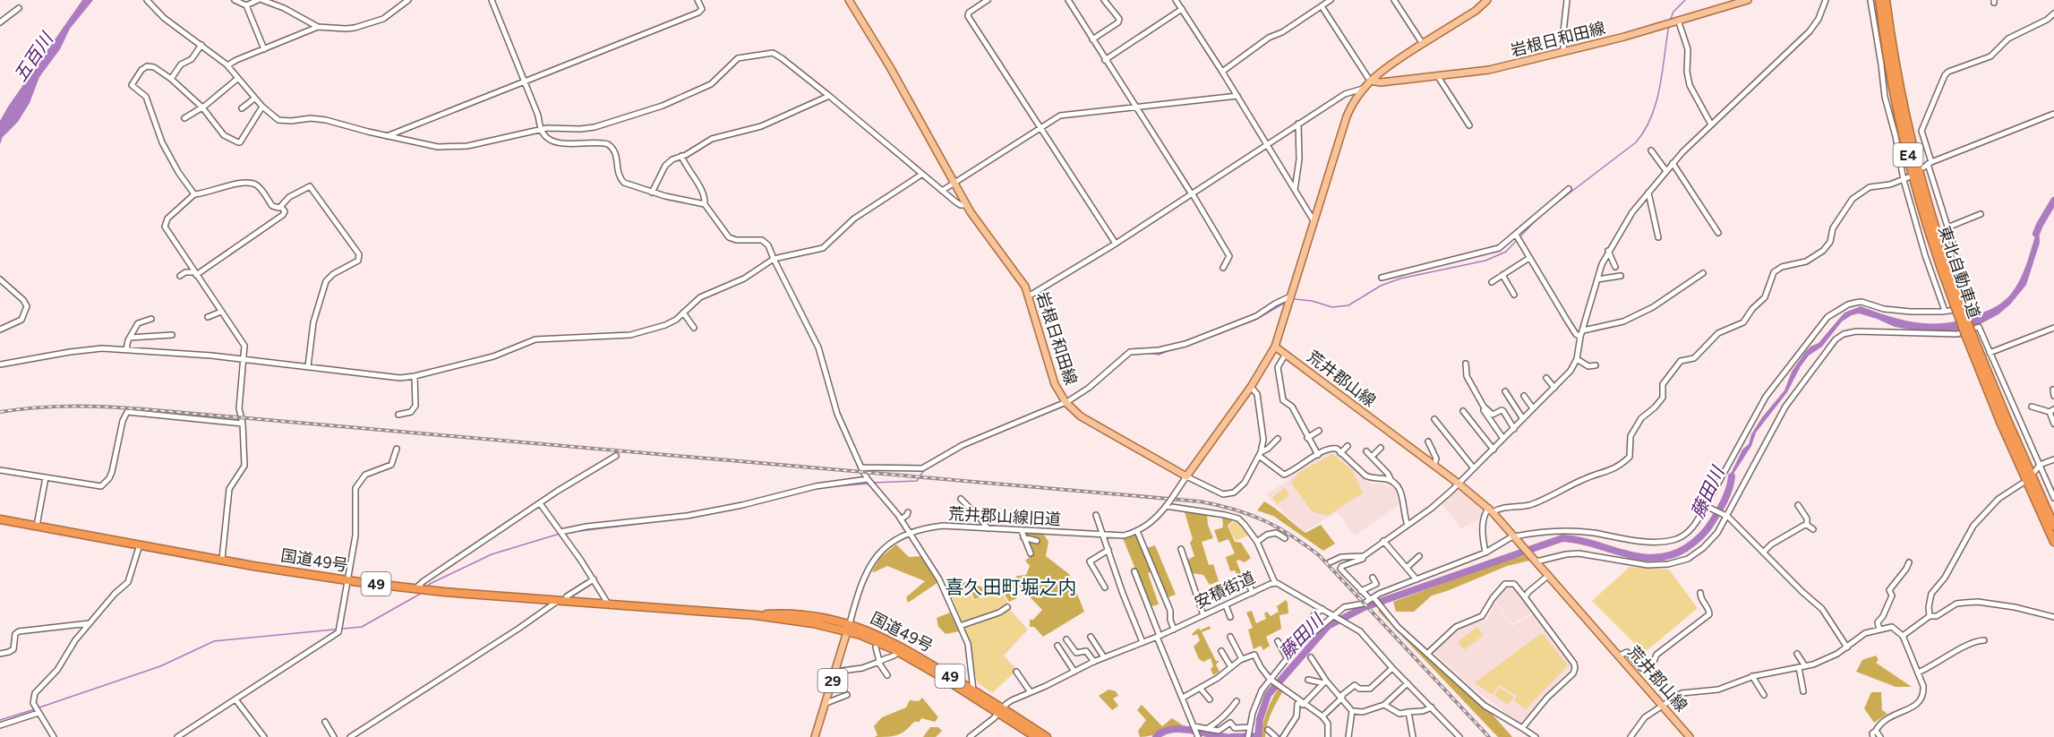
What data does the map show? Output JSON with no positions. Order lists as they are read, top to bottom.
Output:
{
  "streets": {
    "highway": [
      "E4",
      "東北自動車道",
      "国道49号",
      "49"
    ],
    "main road": ["岩根日和田線", "荒井郡山線", "29"],
    "street": ["荒井郡山線旧道", "安積街道"]
  },
  "crossings": [
    ["岩根日和田線", "荒井郡山線旧道"],
    ["荒井郡山線旧道", "国道49号"],
    ["荒井郡山線旧道", "29"],
    ["国道49号", "安積街道"],
    ["国道49号", "29"]
  ],
  "districts": ["喜久田町堀之内"],
  "water": ["五百川", "藤田川"]
}
